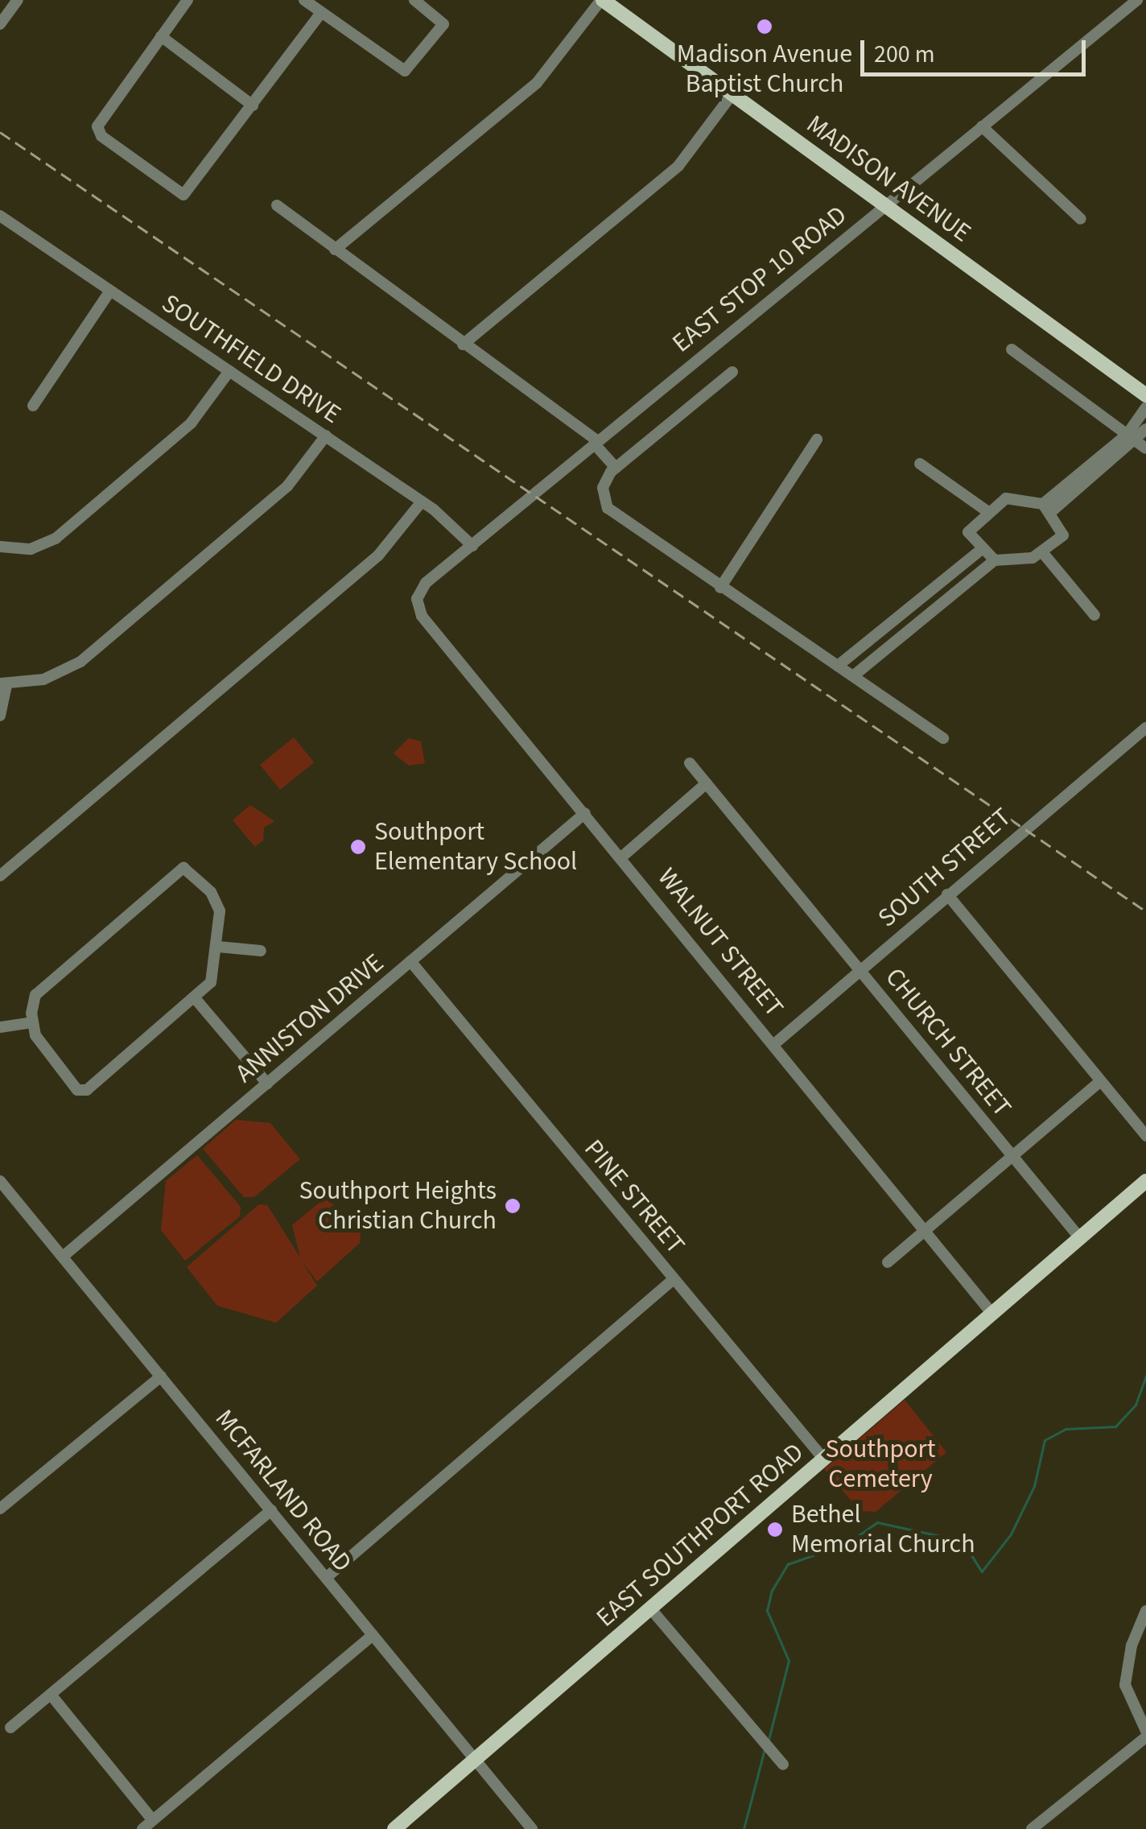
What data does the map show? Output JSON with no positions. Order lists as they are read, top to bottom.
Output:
{
  "streets": {
    "main road": ["MADISON AVENUE", "EAST SOUTHPORT ROAD"],
    "street": [
      "EAST STOP 10 ROAD",
      "SOUTHFIELD DRIVE",
      "SOUTH STREET",
      "WALNUT STREET",
      "ANNISTON DRIVE",
      "CHURCH STREET",
      "PINE STREET",
      "MCFARLAND ROAD"
    ]
  },
  "crossings": [
    ["MADISON AVENUE", "EAST STOP 10 ROAD"],
    ["EAST STOP 10 ROAD", "SOUTHFIELD DRIVE"],
    ["EAST STOP 10 ROAD", "WALNUT STREET"],
    ["SOUTH STREET", "WALNUT STREET"],
    ["SOUTH STREET", "CHURCH STREET"],
    ["WALNUT STREET", "ANNISTON DRIVE"],
    ["WALNUT STREET", "EAST SOUTHPORT ROAD"],
    ["ANNISTON DRIVE", "PINE STREET"],
    ["ANNISTON DRIVE", "MCFARLAND ROAD"],
    ["CHURCH STREET", "EAST SOUTHPORT ROAD"],
    ["PINE STREET", "EAST SOUTHPORT ROAD"],
    ["MCFARLAND ROAD", "EAST SOUTHPORT ROAD"]
  ],
  "parks": ["Southport Cemetery"],
  "places": [
    "Madison Avenue Baptist Church",
    "Southport Elementary School",
    "Southport Heights Christian Church",
    "Bethel Memorial Church"
  ],
  "scale_bar": "200 m"
}
